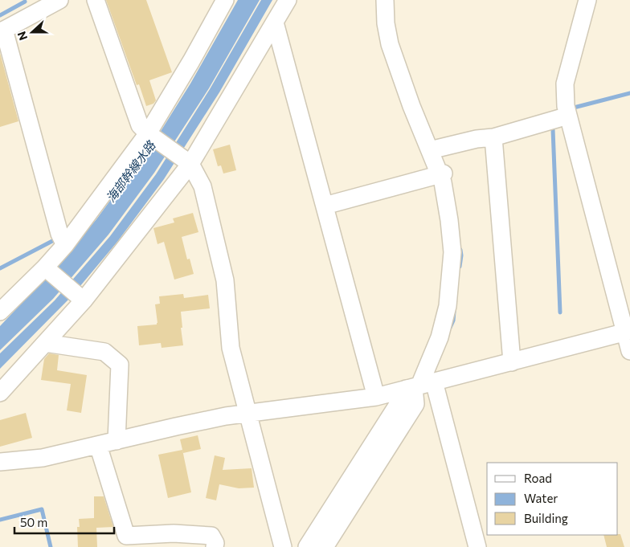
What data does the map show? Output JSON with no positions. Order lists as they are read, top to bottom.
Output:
{
  "water": ["海部幹線水路"],
  "legend": ["Road", "Water", "Building"],
  "scale_bar": "50 m",
  "north": "left"
}
